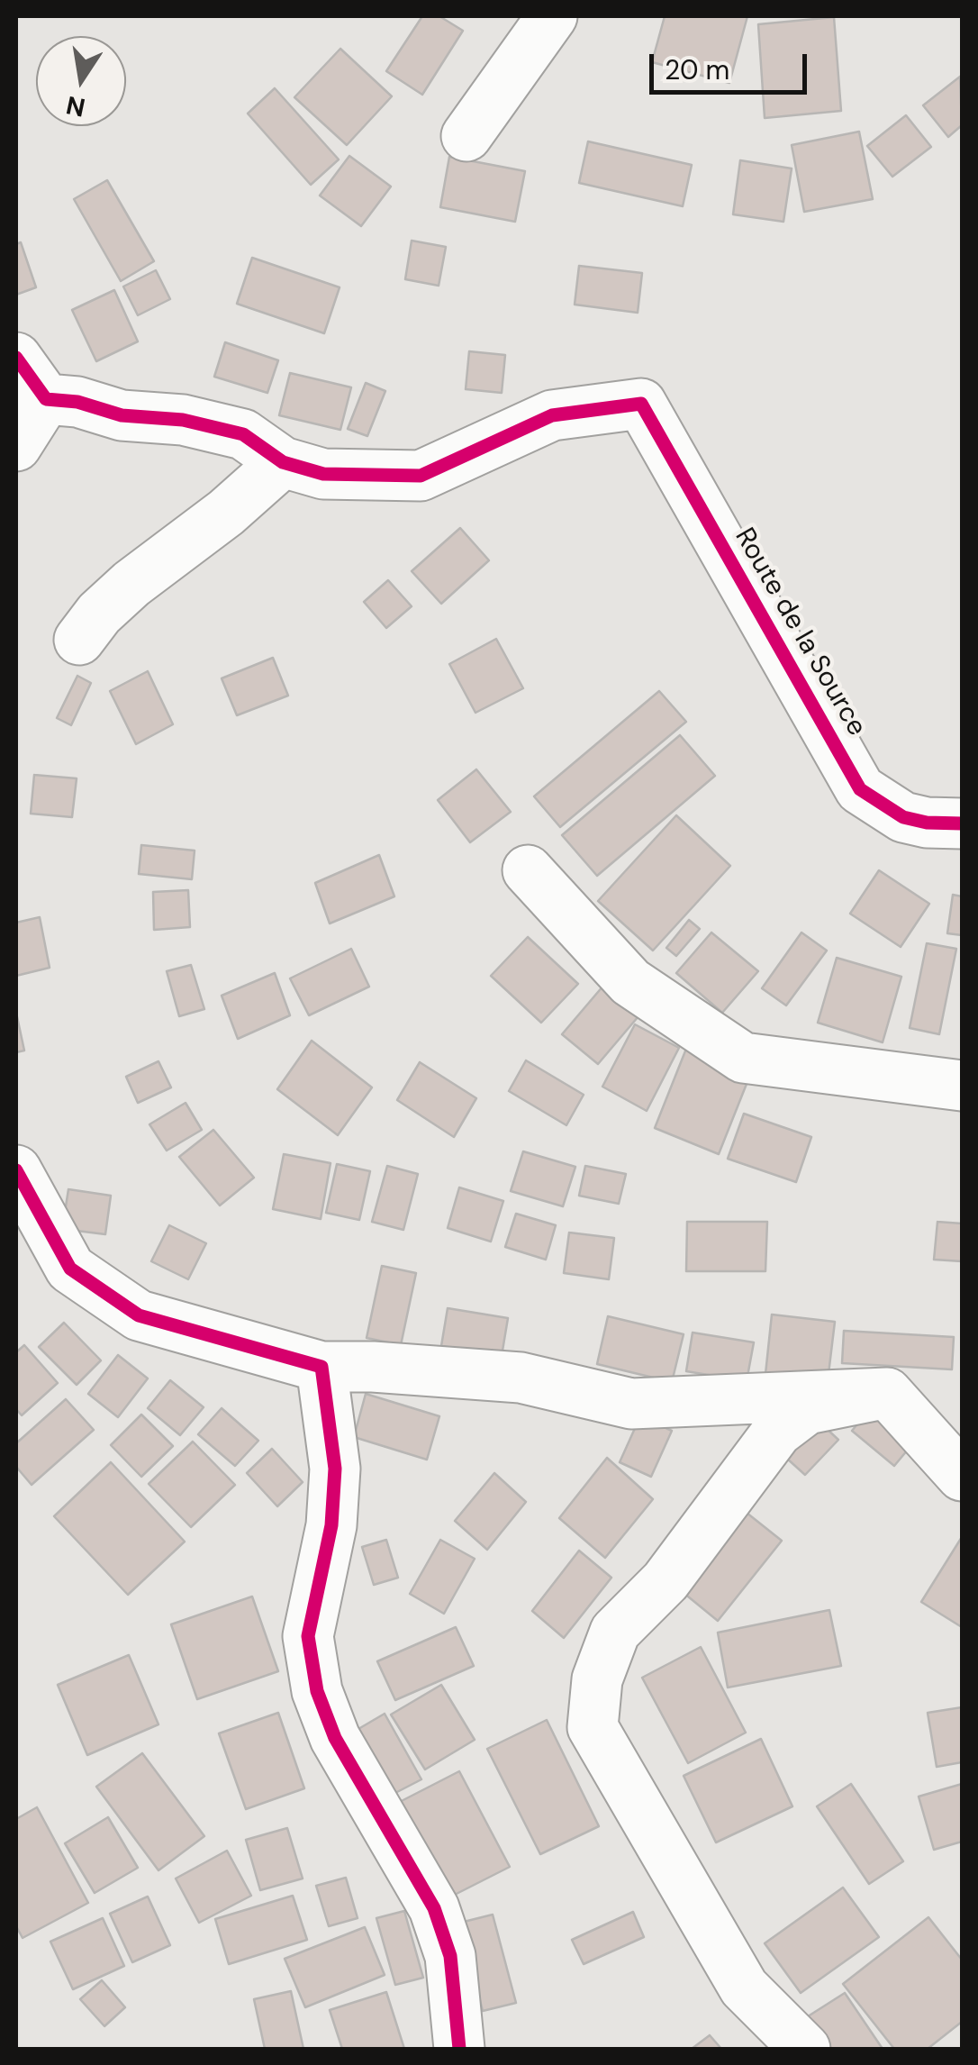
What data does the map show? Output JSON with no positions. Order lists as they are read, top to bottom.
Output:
{
  "streets": {
    "street": ["Route de la Source"]
  },
  "scale_bar": "20 m",
  "north": "bottom"
}
